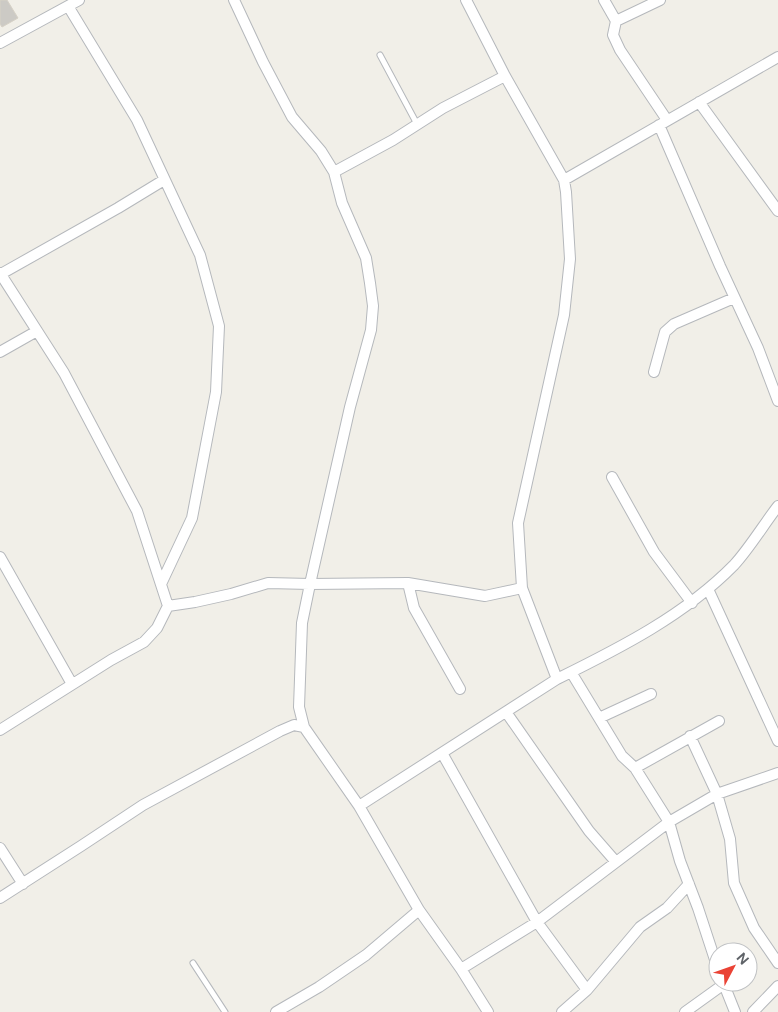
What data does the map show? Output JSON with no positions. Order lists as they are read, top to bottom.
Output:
{
  "north": "top right"
}
